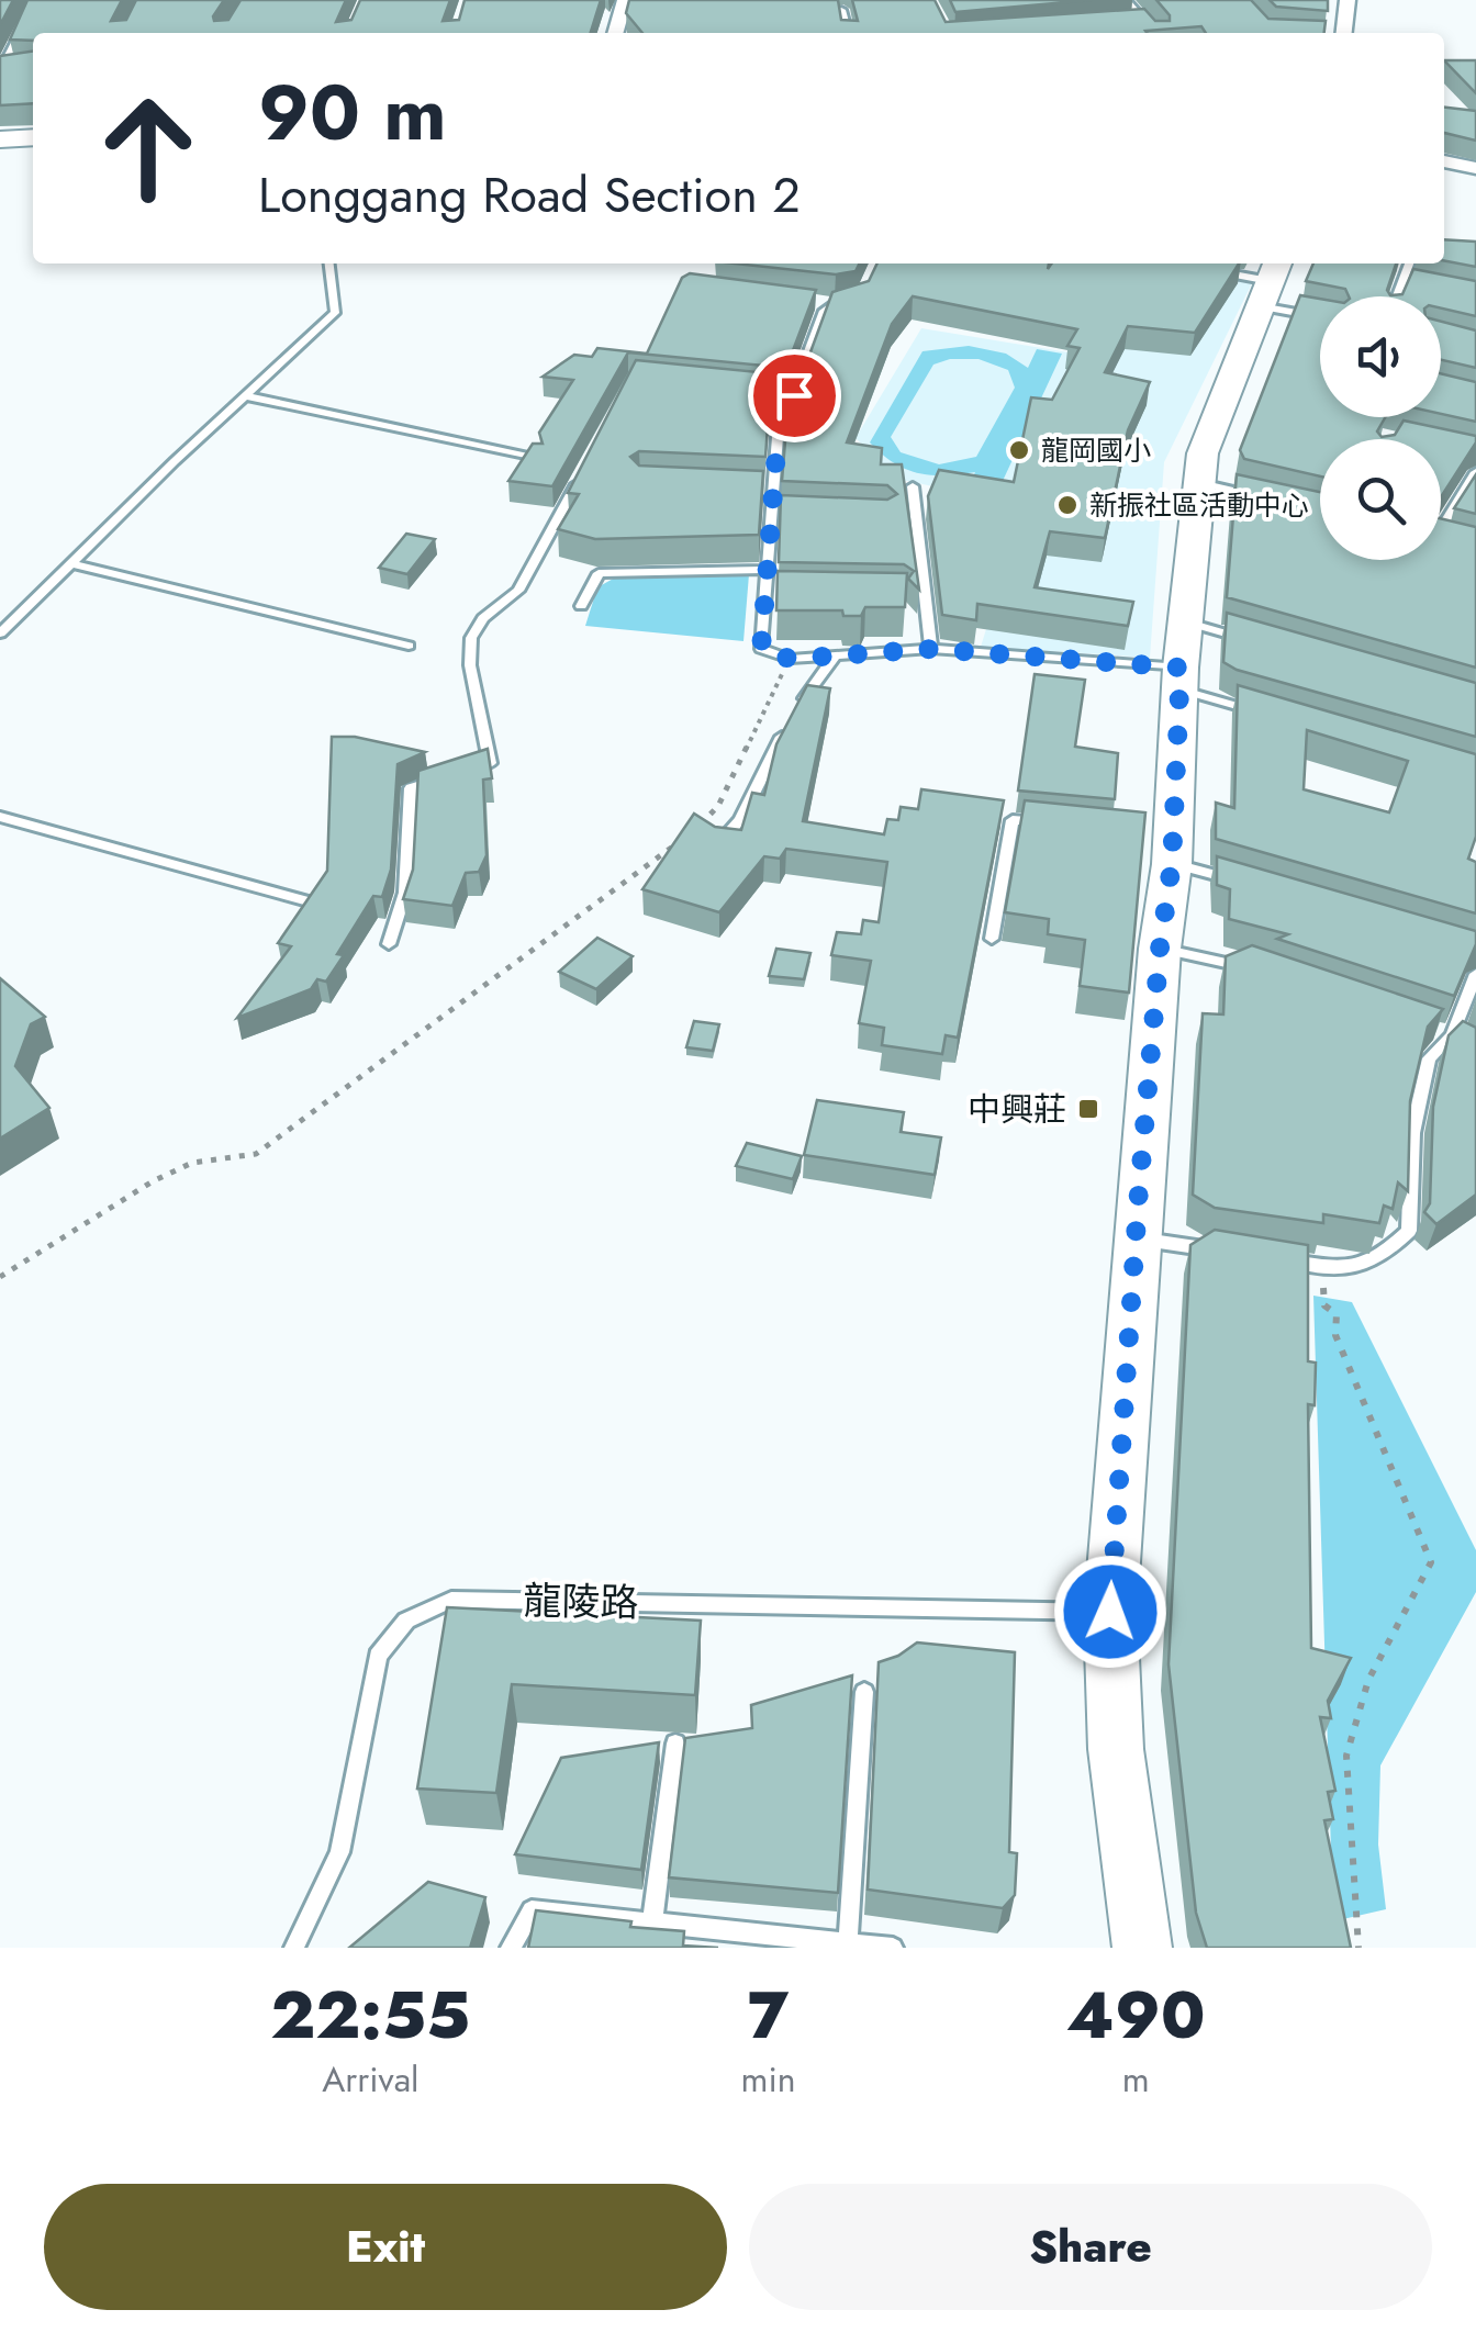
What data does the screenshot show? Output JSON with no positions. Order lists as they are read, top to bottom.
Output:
{
  "streets": {
    "lane": ["龍陵路"]
  },
  "places": {
    "other": ["龍岡國小", "新振社區活動中心"],
    "transit": ["中興莊"]
  },
  "page": {
    "turn": ["90 m", "Longgang Road Section 2"],
    "eta": [
      "22:55",
      "Arrival",
      "7",
      "min",
      "490",
      "m"
    ],
    "buttons": ["Exit", "Share"]
  }
}
